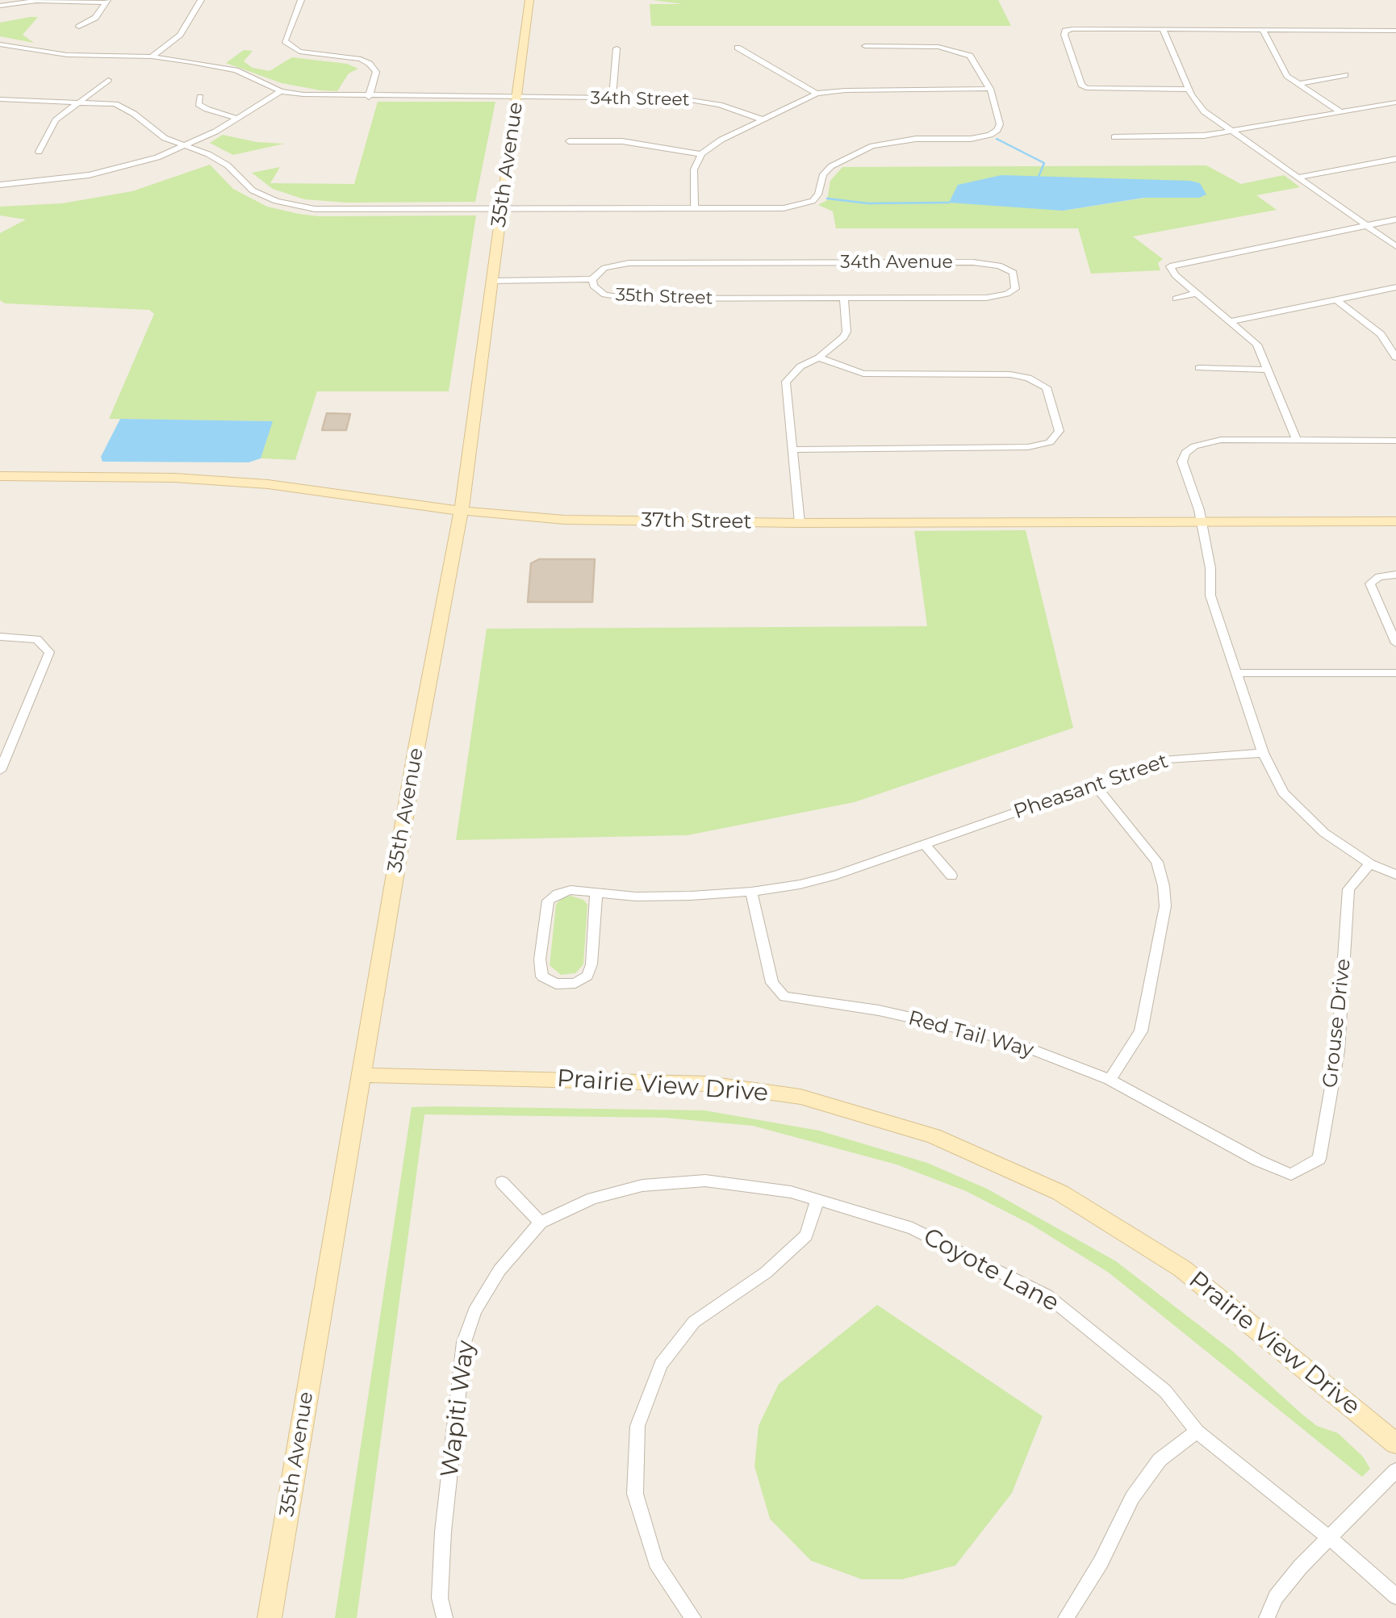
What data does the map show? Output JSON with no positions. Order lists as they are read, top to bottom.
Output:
{
  "streets": {
    "main road": ["35th Avenue", "37th Street", "Prairie View Drive"],
    "street": [
      "34th Street",
      "34th Avenue",
      "35th Street",
      "Pheasant Street",
      "Grouse Drive",
      "Red Tail Way",
      "Coyote Lane",
      "Wapiti Way"
    ]
  },
  "crossings": [
    ["34th Street", "35th Avenue"],
    ["35th Avenue", "35th Street"],
    ["35th Avenue", "37th Street"],
    ["35th Avenue", "Prairie View Drive"],
    ["34th Avenue", "35th Street"],
    ["Pheasant Street", "Red Tail Way"],
    ["Grouse Drive", "Red Tail Way"],
    ["Coyote Lane", "Wapiti Way"]
  ]
}
